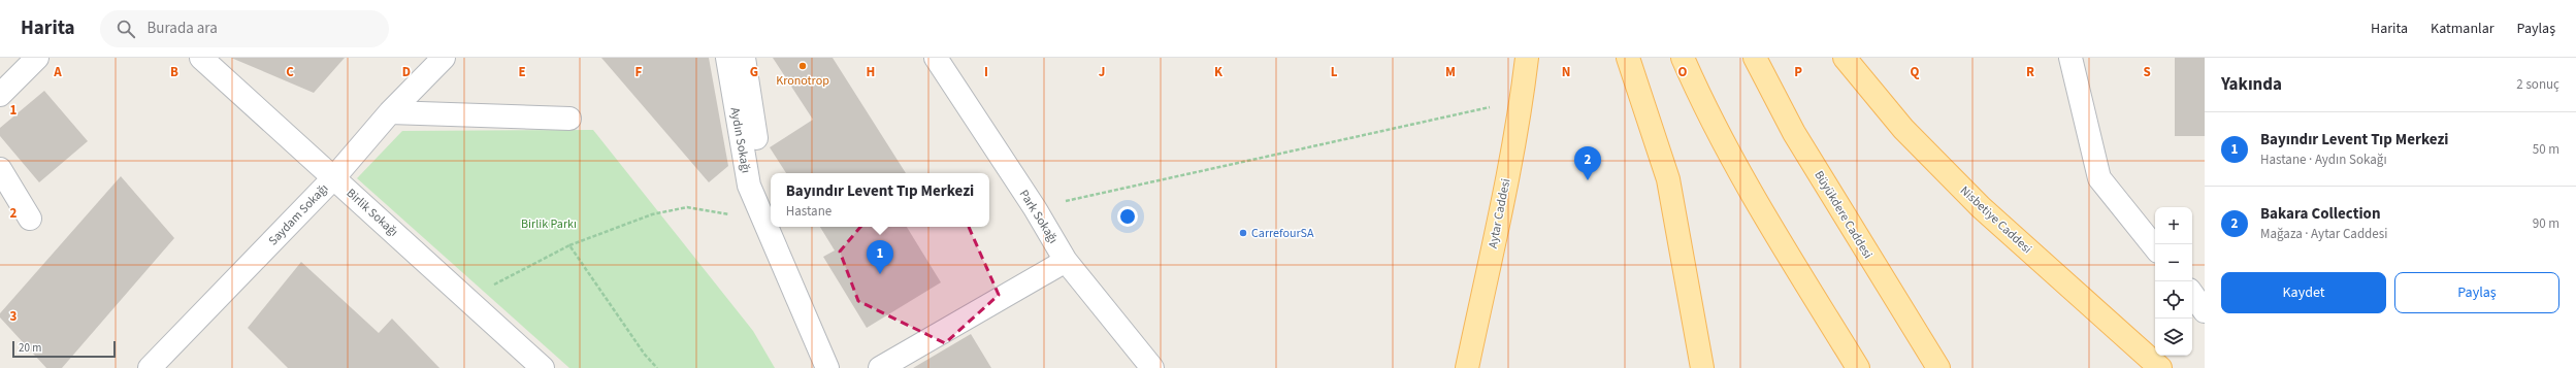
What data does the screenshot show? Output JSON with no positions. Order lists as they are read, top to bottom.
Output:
{
  "streets": {
    "main road": ["Aytar Caddesi", "Büyükdere Caddesi", "Nisbetiye Caddesi"],
    "street": [
      "Aydın Sokağı",
      "Birlik Sokağı",
      "Saydam Sokağı",
      "Park Sokağı"
    ]
  },
  "crossings": [
    ["Birlik Sokağı", "Saydam Sokağı"]
  ],
  "parks": ["Birlik Parkı"],
  "places": ["Kronotrop", "CarrefourSA"],
  "scale_bar": "20 m",
  "page": {
    "header": "Harita",
    "search": "Burada ara",
    "nav": ["Harita", "Katmanlar", "Paylaş"],
    "heading": ["Yakında", "2 sonuç"],
    "list": [
      {
        "mark": "1",
        "name": "Bayındır Levent Tıp Merkezi",
        "note": "Hastane · Aydın Sokağı",
        "value": "50 m"
      },
      {
        "mark": "2",
        "name": "Bakara Collection",
        "note": "Mağaza · Aytar Caddesi",
        "value": "90 m"
      }
    ],
    "pins": ["2", "1"],
    "popup": ["Bayındır Levent Tıp Merkezi", "Hastane"],
    "map_buttons": ["+", "−"],
    "buttons": ["Kaydet", "Paylaş"],
    "scale": "20 m"
  },
  "grid": {
    "columns": [
      "A",
      "B",
      "C",
      "D",
      "E",
      "F",
      "G",
      "H",
      "I",
      "J",
      "K",
      "L",
      "M",
      "N",
      "O",
      "P",
      "Q",
      "R",
      "S"
    ],
    "rows": ["1", "2", "3"]
  }
}
